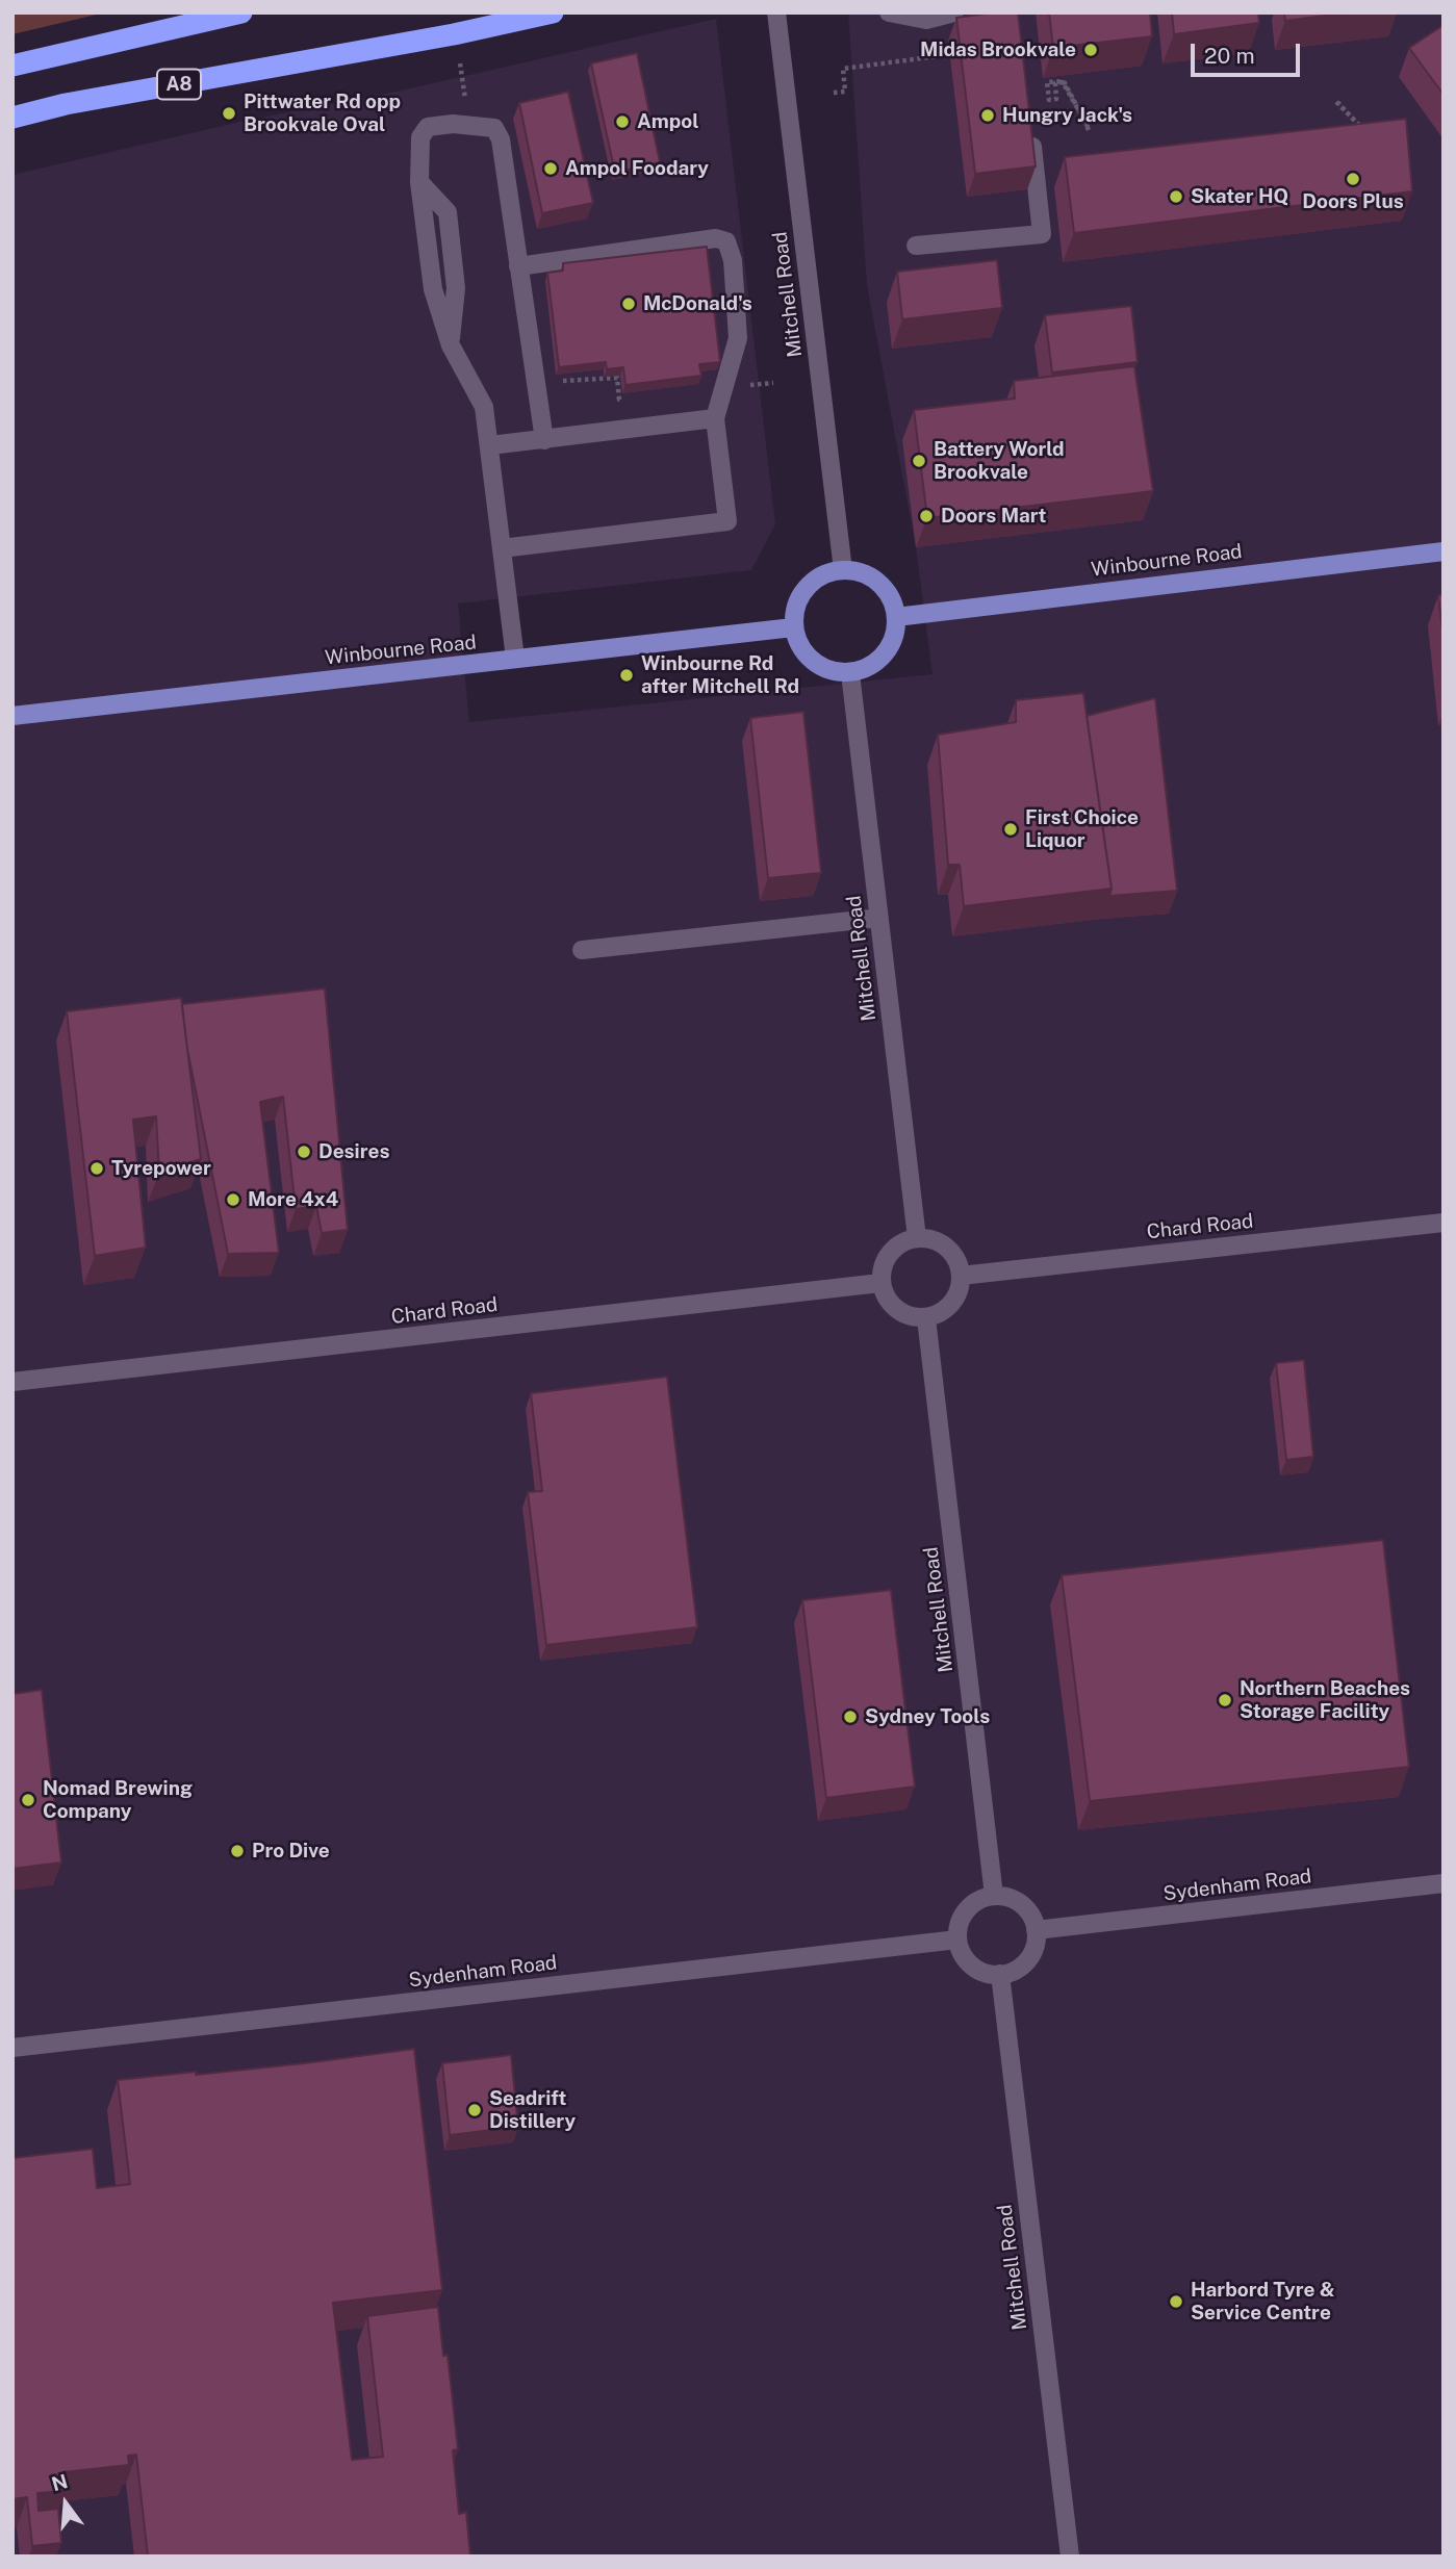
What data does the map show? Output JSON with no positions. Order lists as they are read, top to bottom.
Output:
{
  "streets": {
    "highway": ["A8"],
    "main road": ["Winbourne Road"],
    "street": ["Mitchell Road", "Chard Road", "Sydenham Road"]
  },
  "crossings": [
    ["Mitchell Road", "Winbourne Road"],
    ["Mitchell Road", "Chard Road"],
    ["Mitchell Road", "Sydenham Road"]
  ],
  "places": [
    "Midas Brookvale",
    "Pittwater Rd opp Brookvale Oval",
    "Hungry Jack's",
    "Ampol",
    "Ampol Foodary",
    "Doors Plus",
    "Skater HQ",
    "McDonald's",
    "Battery World Brookvale",
    "Doors Mart",
    "Winbourne Rd after Mitchell Rd",
    "First Choice Liquor",
    "Desires",
    "Tyrepower",
    "More 4x4",
    "Northern Beaches Storage Facility",
    "Sydney Tools",
    "Nomad Brewing Company",
    "Pro Dive",
    "Seadrift Distillery",
    "Harbord Tyre & Service Centre"
  ],
  "scale_bar": "20 m",
  "north": "top"
}
